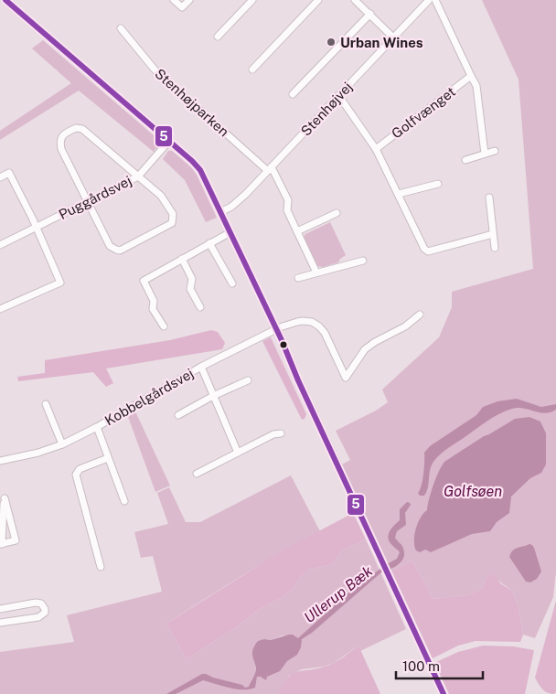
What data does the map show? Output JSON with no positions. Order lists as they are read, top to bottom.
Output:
{
  "streets": {
    "street": [
      "Stenhøjparken",
      "Stenhøjvej",
      "Golfvænget",
      "Puggårdsvej",
      "Kobbelgårdsvej"
    ]
  },
  "crossings": [
    ["Stenhøjparken", "Stenhøjvej"]
  ],
  "water": ["Golfsøen", "Ullerup Bæk"],
  "places": ["Urban Wines"],
  "lines": ["transit line 5"],
  "scale_bar": "100 m"
}
